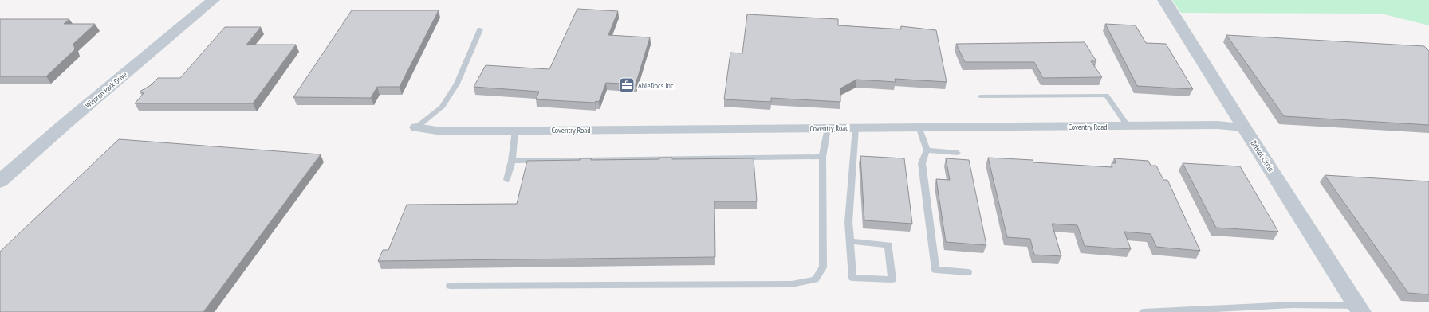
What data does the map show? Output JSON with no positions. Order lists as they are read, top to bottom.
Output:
{
  "streets": {
    "street": ["Winston Park Drive", "Coventry Road", "Bristol Circle"]
  },
  "crossings": [
    ["Coventry Road", "Bristol Circle"]
  ],
  "places": {
    "office": ["AbleDocs Inc."]
  }
}
